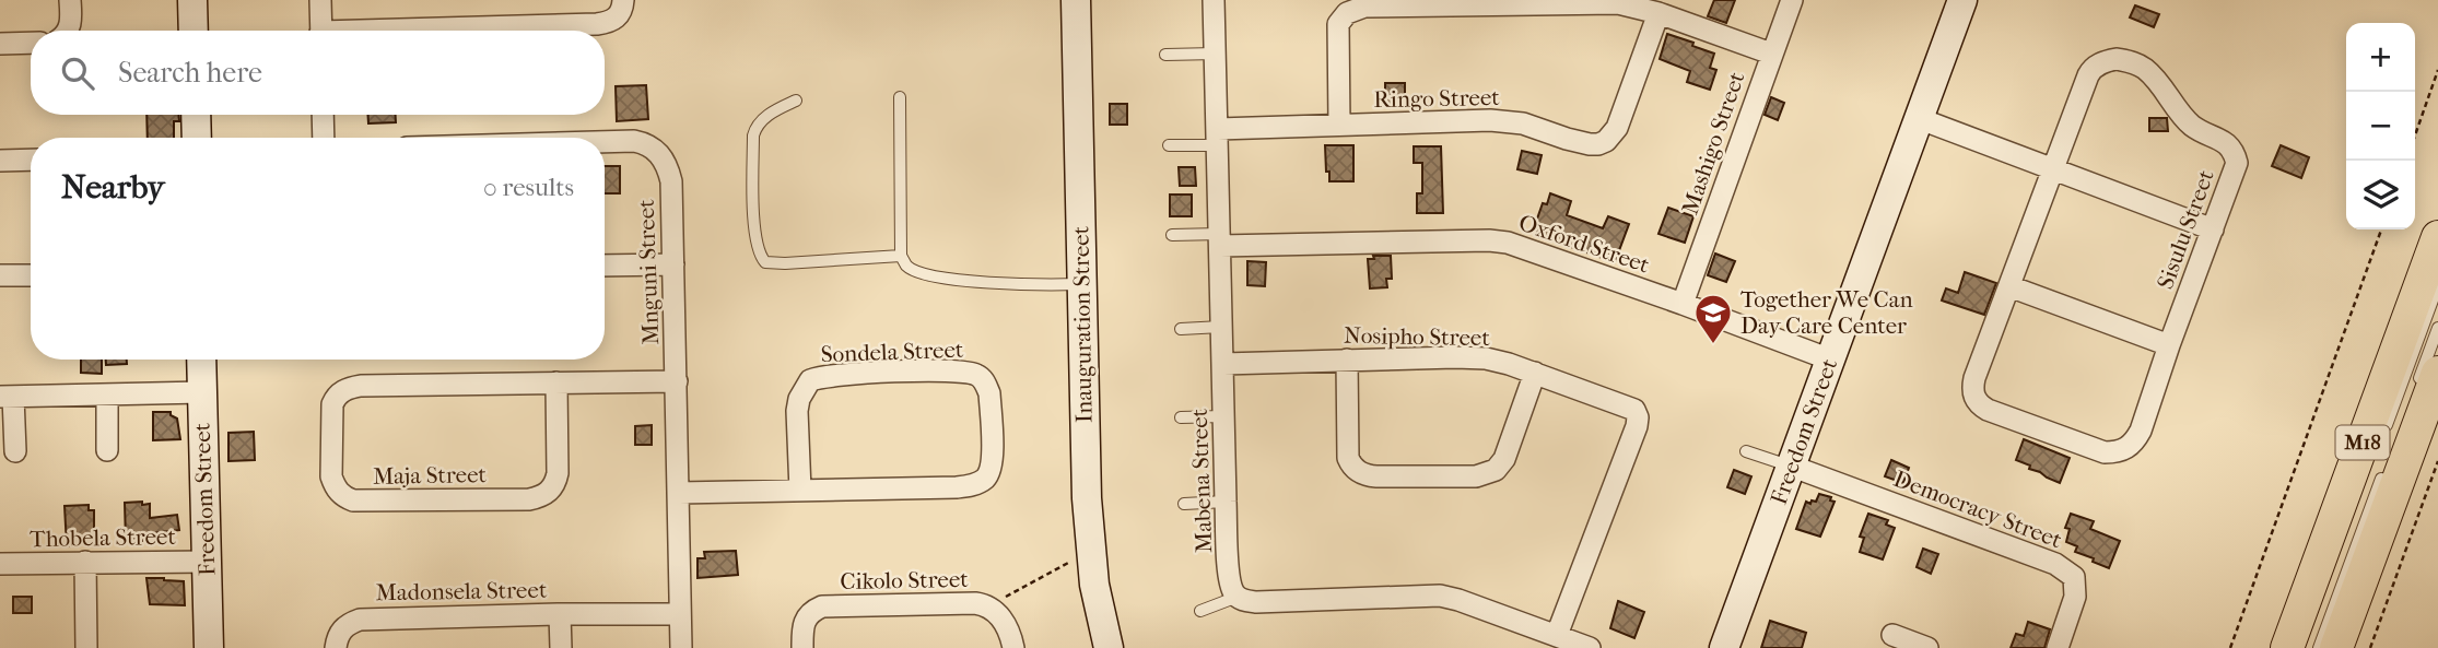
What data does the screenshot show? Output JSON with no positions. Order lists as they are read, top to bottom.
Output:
{
  "streets": {
    "main road": ["M18"],
    "street": [
      "Ringo Street",
      "Mashigo Street",
      "Sisulu Street",
      "Oxford Street",
      "Mnguni Street",
      "Inauguration Street",
      "Nosipho Street",
      "Sondela Street",
      "Freedom Street",
      "Maja Street",
      "Mabena Street",
      "Democracy Street",
      "Thobela Street",
      "Cikolo Street",
      "Madonsela Street"
    ]
  },
  "crossings": [
    ["Ringo Street", "Mabena Street"],
    ["Mashigo Street", "Oxford Street"],
    ["Oxford Street", "Freedom Street"],
    ["Oxford Street", "Mabena Street"],
    ["Mnguni Street", "Sondela Street"],
    ["Mnguni Street", "Maja Street"],
    ["Mnguni Street", "Madonsela Street"],
    ["Nosipho Street", "Mabena Street"],
    ["Freedom Street", "Democracy Street"],
    ["Freedom Street", "Thobela Street"]
  ],
  "places": {
    "school or university": ["Together We Can Day Care Center"]
  },
  "page": {
    "map_buttons": ["+", "−"],
    "search": "Search here",
    "heading": ["Nearby", "0 results"]
  }
}
